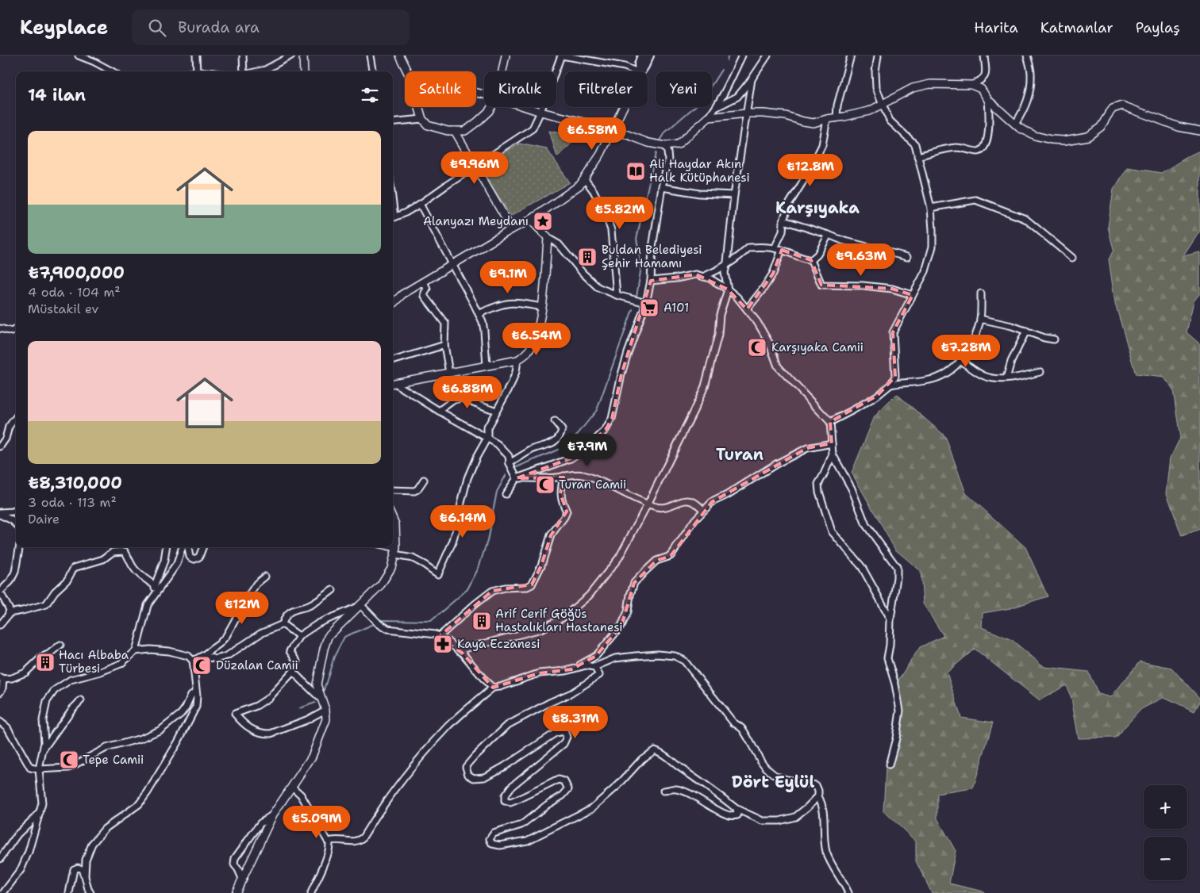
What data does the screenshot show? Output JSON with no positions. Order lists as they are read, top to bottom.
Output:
{
  "districts": ["Karşıyaka", "Turan", "Dört Eylül"],
  "places": {
    "library": ["Ali Haydar Akın Halk Kütüphanesi"],
    "place": ["Alanyazı Meydanı"],
    "building": ["Buldan Belediyesi Şehir Hamamı", "Arif Cerif Göğüs Hastalıkları Hastanesi", "Hacı Albaba Türbesi"],
    "supermarket": ["A101"],
    "mosque": [
      "Karşıyaka Camii",
      "Turan Camii",
      "Düzalan Camii",
      "Tepe Camii"
    ],
    "pharmacy": ["Kaya Eczanesi"]
  },
  "page": {
    "header": "Keyplace",
    "search": "Burada ara",
    "nav": ["Harita", "Katmanlar", "Paylaş"],
    "chip": [
      "Satılık",
      "Kiralık",
      "Filtreler",
      "Yeni"
    ],
    "heading": "14 ilan",
    "price": [
      "₺6.58M",
      "₺9.96M",
      "₺12.8M",
      "₺5.82M",
      "₺9.63M",
      "₺9.1M",
      "₺6.54M",
      "₺7.28M",
      "₺6.88M",
      "₺7.9M",
      "₺6.14M",
      "₺12M",
      "₺8.31M",
      "₺5.09M"
    ],
    "list": [
      {
        "name": "₺7,900,000",
        "note": "4 oda · 104 m² · Müstakil ev"
      },
      {
        "name": "₺8,310,000",
        "note": "3 oda · 113 m² · Daire"
      }
    ],
    "map_buttons": ["+", "−"]
  }
}
